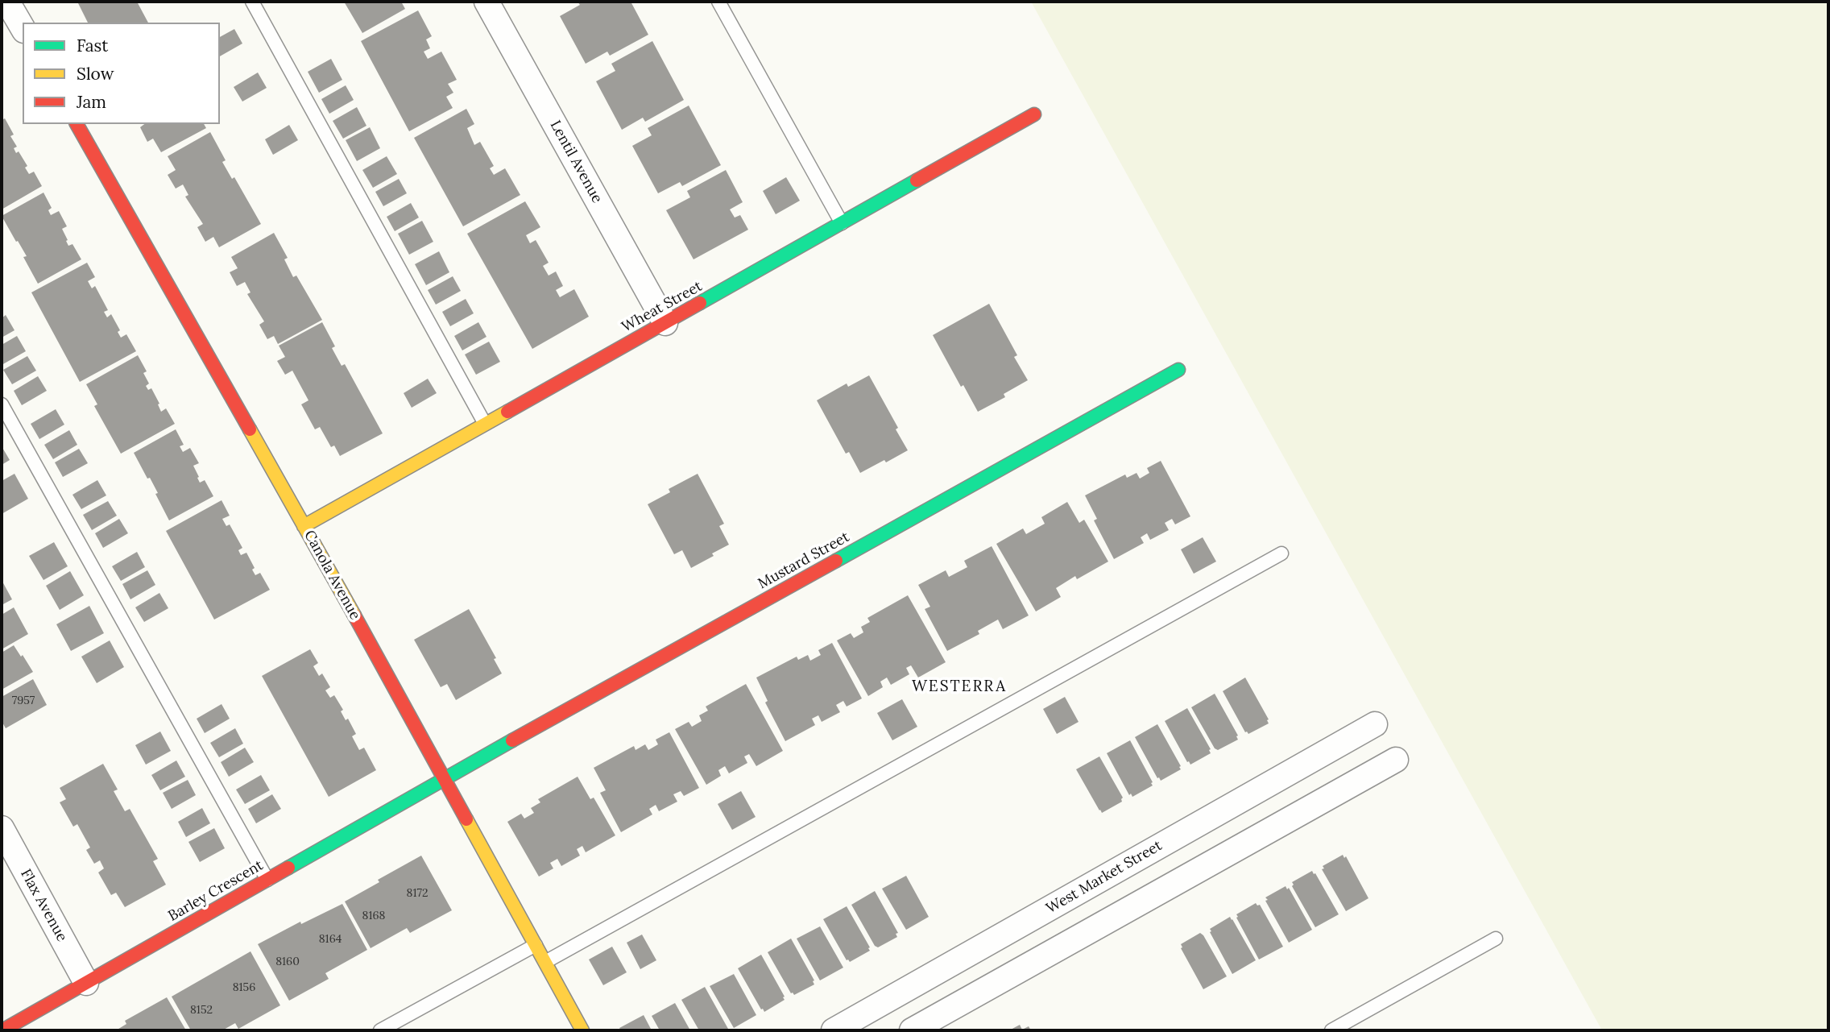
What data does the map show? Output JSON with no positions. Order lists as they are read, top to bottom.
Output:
{
  "streets": {
    "street": [
      "Lentil Avenue",
      "Wheat Street",
      "Mustard Street",
      "Canola Avenue",
      "West Market Street",
      "Barley Crescent",
      "Flax Avenue"
    ]
  },
  "crossings": [
    ["Lentil Avenue", "Wheat Street"],
    ["Wheat Street", "Canola Avenue"],
    ["Mustard Street", "Canola Avenue"],
    ["Mustard Street", "Barley Crescent"],
    ["Canola Avenue", "Barley Crescent"],
    ["Barley Crescent", "Flax Avenue"]
  ],
  "districts": ["WESTERRA"],
  "house_numbers": [
    "7957",
    "8172",
    "8168",
    "8164",
    "8160",
    "8156",
    "8152"
  ],
  "legend": ["Fast", "Slow", "Jam"]
}
